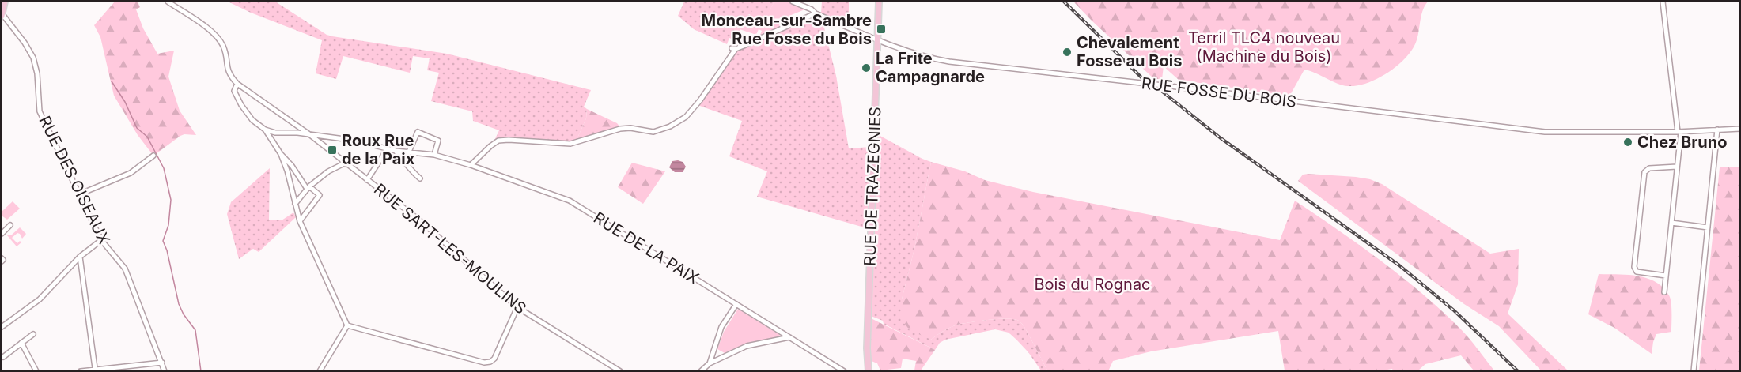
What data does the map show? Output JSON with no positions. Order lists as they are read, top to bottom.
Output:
{
  "streets": {
    "main road": ["RUE DE TRAZEGNIES"],
    "street": [
      "RUE FOSSE DU BOIS",
      "RUE DES OISEAUX",
      "RUE DE LA PAIX",
      "RUE SART-LES-MOULINS"
    ]
  },
  "crossings": [
    ["RUE FOSSE DU BOIS", "RUE DE TRAZEGNIES"],
    ["RUE DE LA PAIX", "RUE SART-LES-MOULINS"]
  ],
  "parks": ["Terril TLC4 nouveau (Machine du Bois)", "Bois du Rognac"],
  "places": {
    "transit": ["Monceau-sur-Sambre Rue Fosse du Bois", "Roux Rue de la Paix"],
    "other": ["Chevalement Fosse au Bois", "La Frite Campagnarde", "Chez Bruno"]
  }
}
